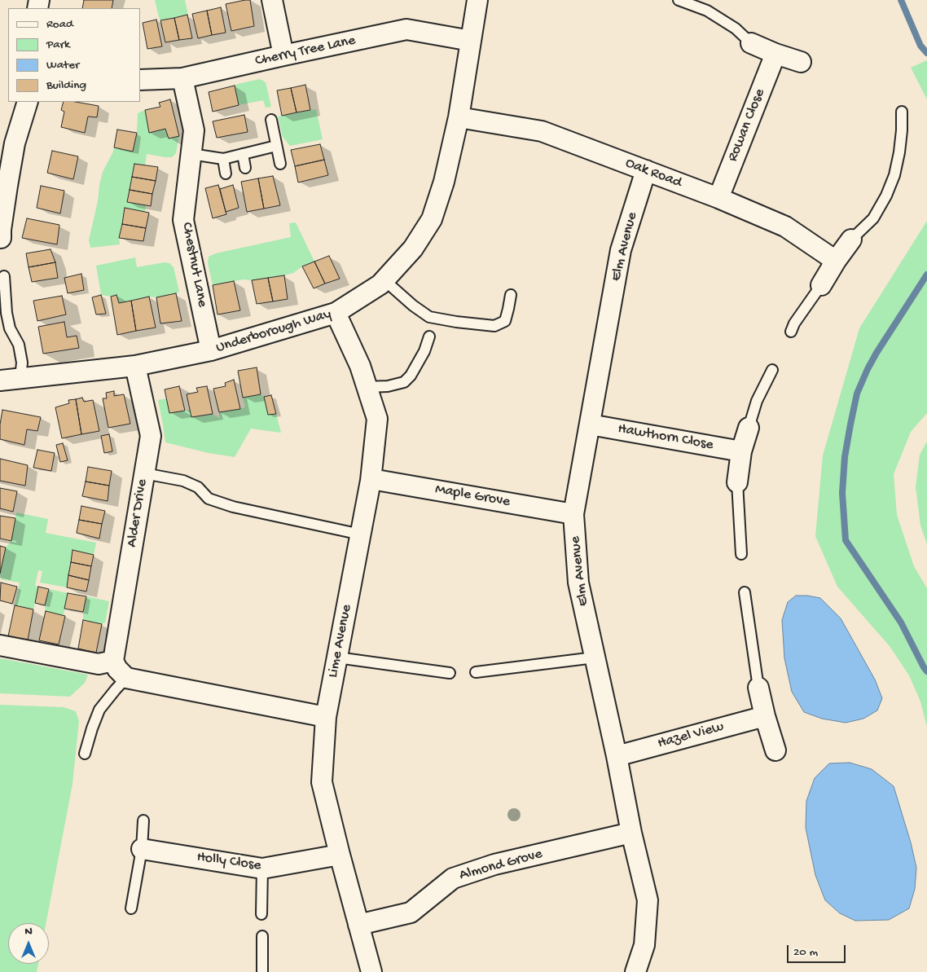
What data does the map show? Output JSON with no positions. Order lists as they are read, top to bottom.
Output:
{
  "streets": {
    "street": [
      "Cherry Tree Lane",
      "Rowan Close",
      "Oak Road",
      "Elm Avenue",
      "Chestnut Lane",
      "Underborough Way",
      "Hawthorn Close",
      "Maple Grove",
      "Alder Drive",
      "Lime Avenue",
      "Hazel View",
      "Holly Close",
      "Almond Grove"
    ]
  },
  "crossings": [
    ["Cherry Tree Lane", "Chestnut Lane"],
    ["Cherry Tree Lane", "Underborough Way"],
    ["Rowan Close", "Oak Road"],
    ["Oak Road", "Elm Avenue"],
    ["Oak Road", "Underborough Way"],
    ["Elm Avenue", "Hawthorn Close"],
    ["Elm Avenue", "Maple Grove"],
    ["Elm Avenue", "Hazel View"],
    ["Elm Avenue", "Almond Grove"],
    ["Chestnut Lane", "Underborough Way"],
    ["Underborough Way", "Alder Drive"],
    ["Underborough Way", "Lime Avenue"],
    ["Maple Grove", "Lime Avenue"],
    ["Lime Avenue", "Holly Close"],
    ["Lime Avenue", "Almond Grove"]
  ],
  "legend": [
    "Road",
    "Park",
    "Water",
    "Building"
  ],
  "scale_bar": "20 m",
  "north": "top"
}
